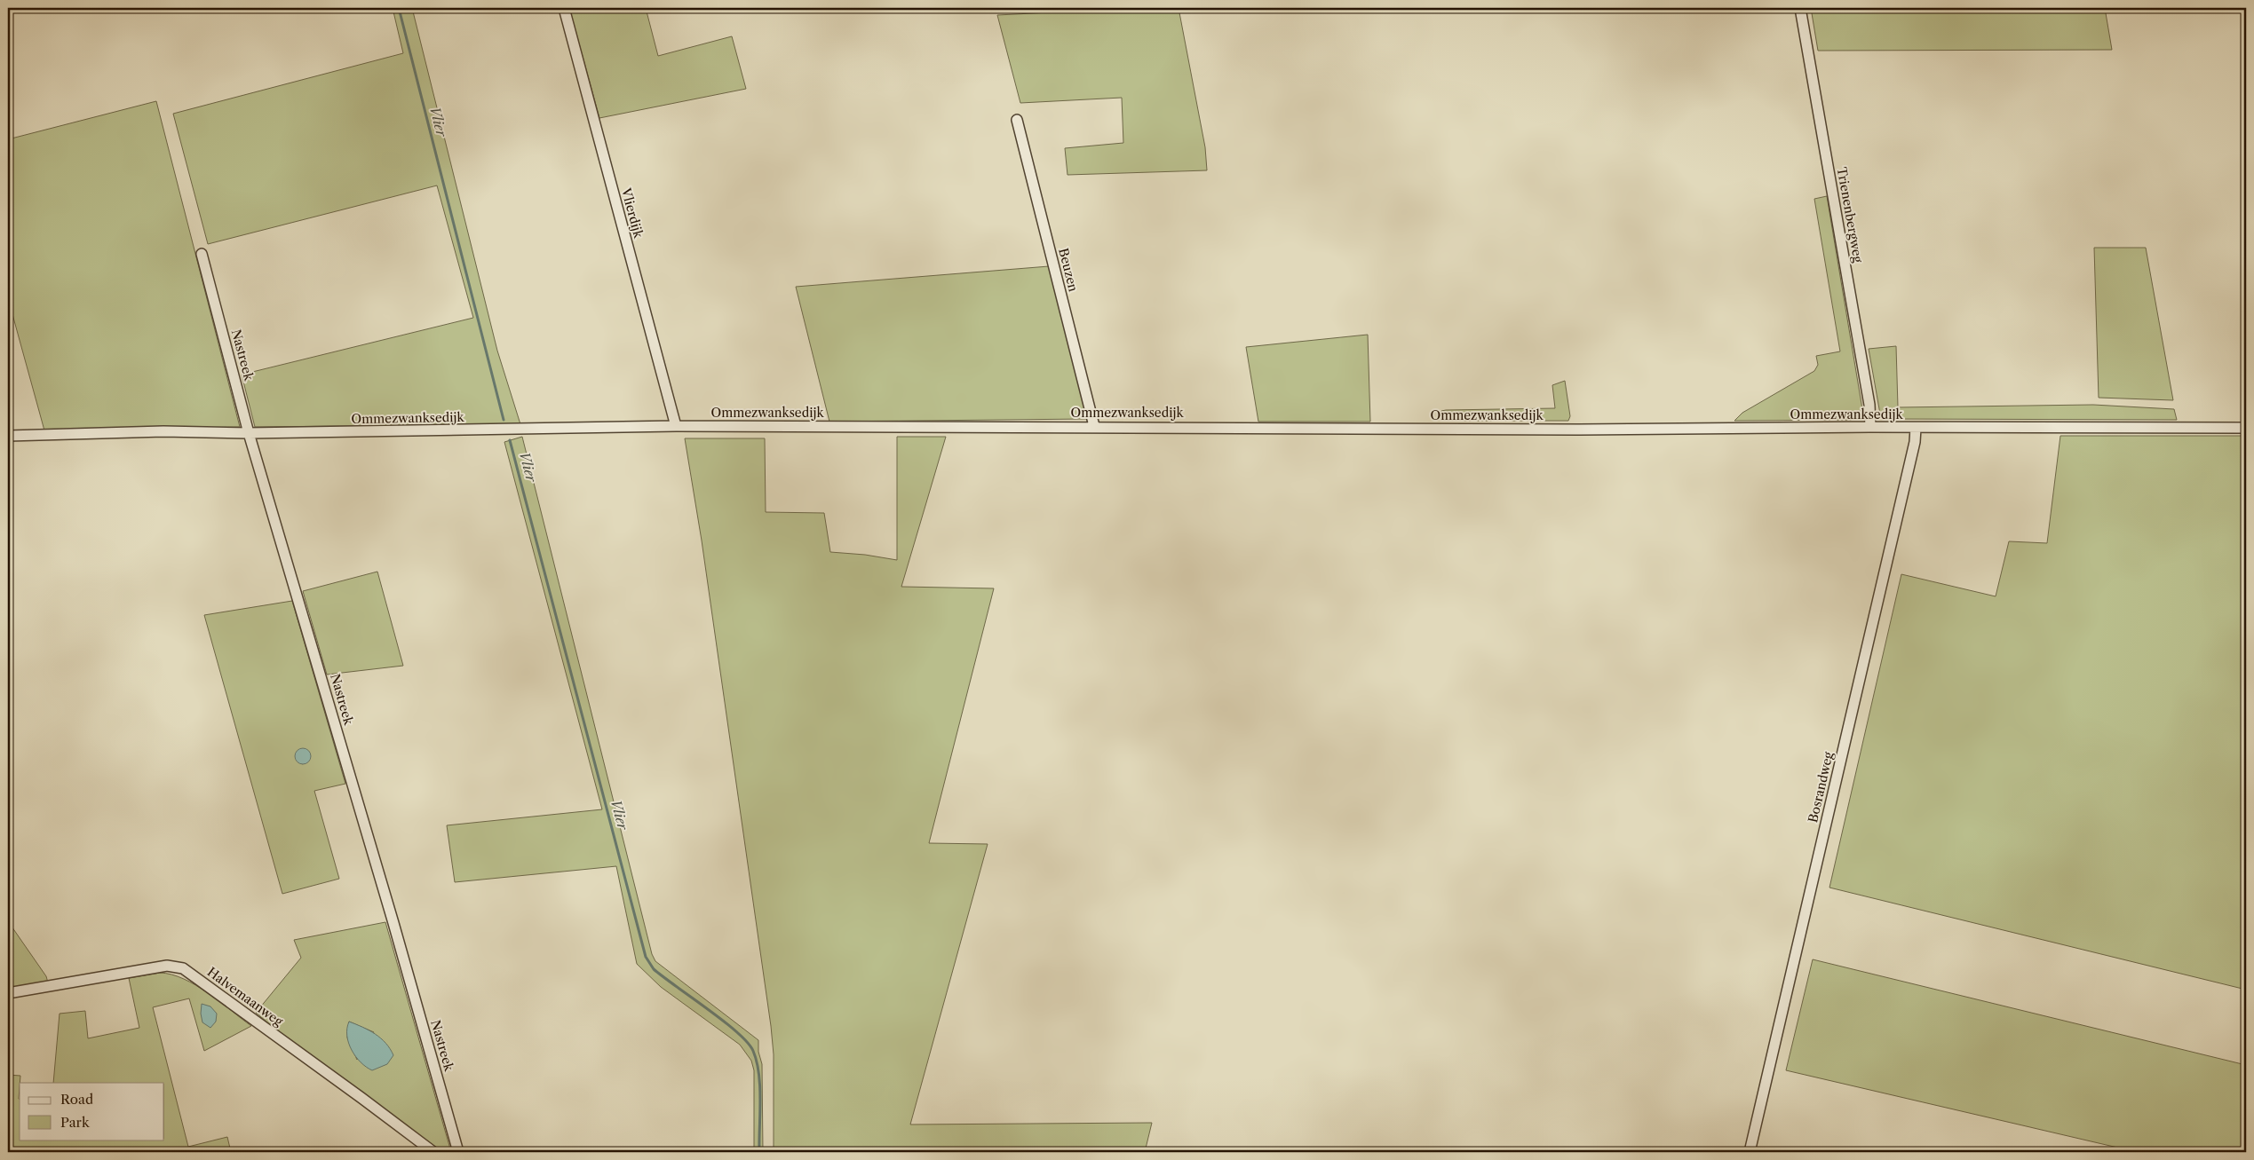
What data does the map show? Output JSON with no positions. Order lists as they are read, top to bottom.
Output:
{
  "streets": {
    "street": [
      "Vlierdijk",
      "Trienenbergweg",
      "Beuzen",
      "Nastreek",
      "Ommezwanksedijk",
      "Bosrandweg",
      "Halvemaanweg"
    ]
  },
  "crossings": [
    ["Vlierdijk", "Ommezwanksedijk"],
    ["Trienenbergweg", "Ommezwanksedijk"],
    ["Beuzen", "Ommezwanksedijk"],
    ["Nastreek", "Ommezwanksedijk"],
    ["Ommezwanksedijk", "Bosrandweg"]
  ],
  "water": ["Vlier"],
  "legend": ["Road", "Park"]
}
